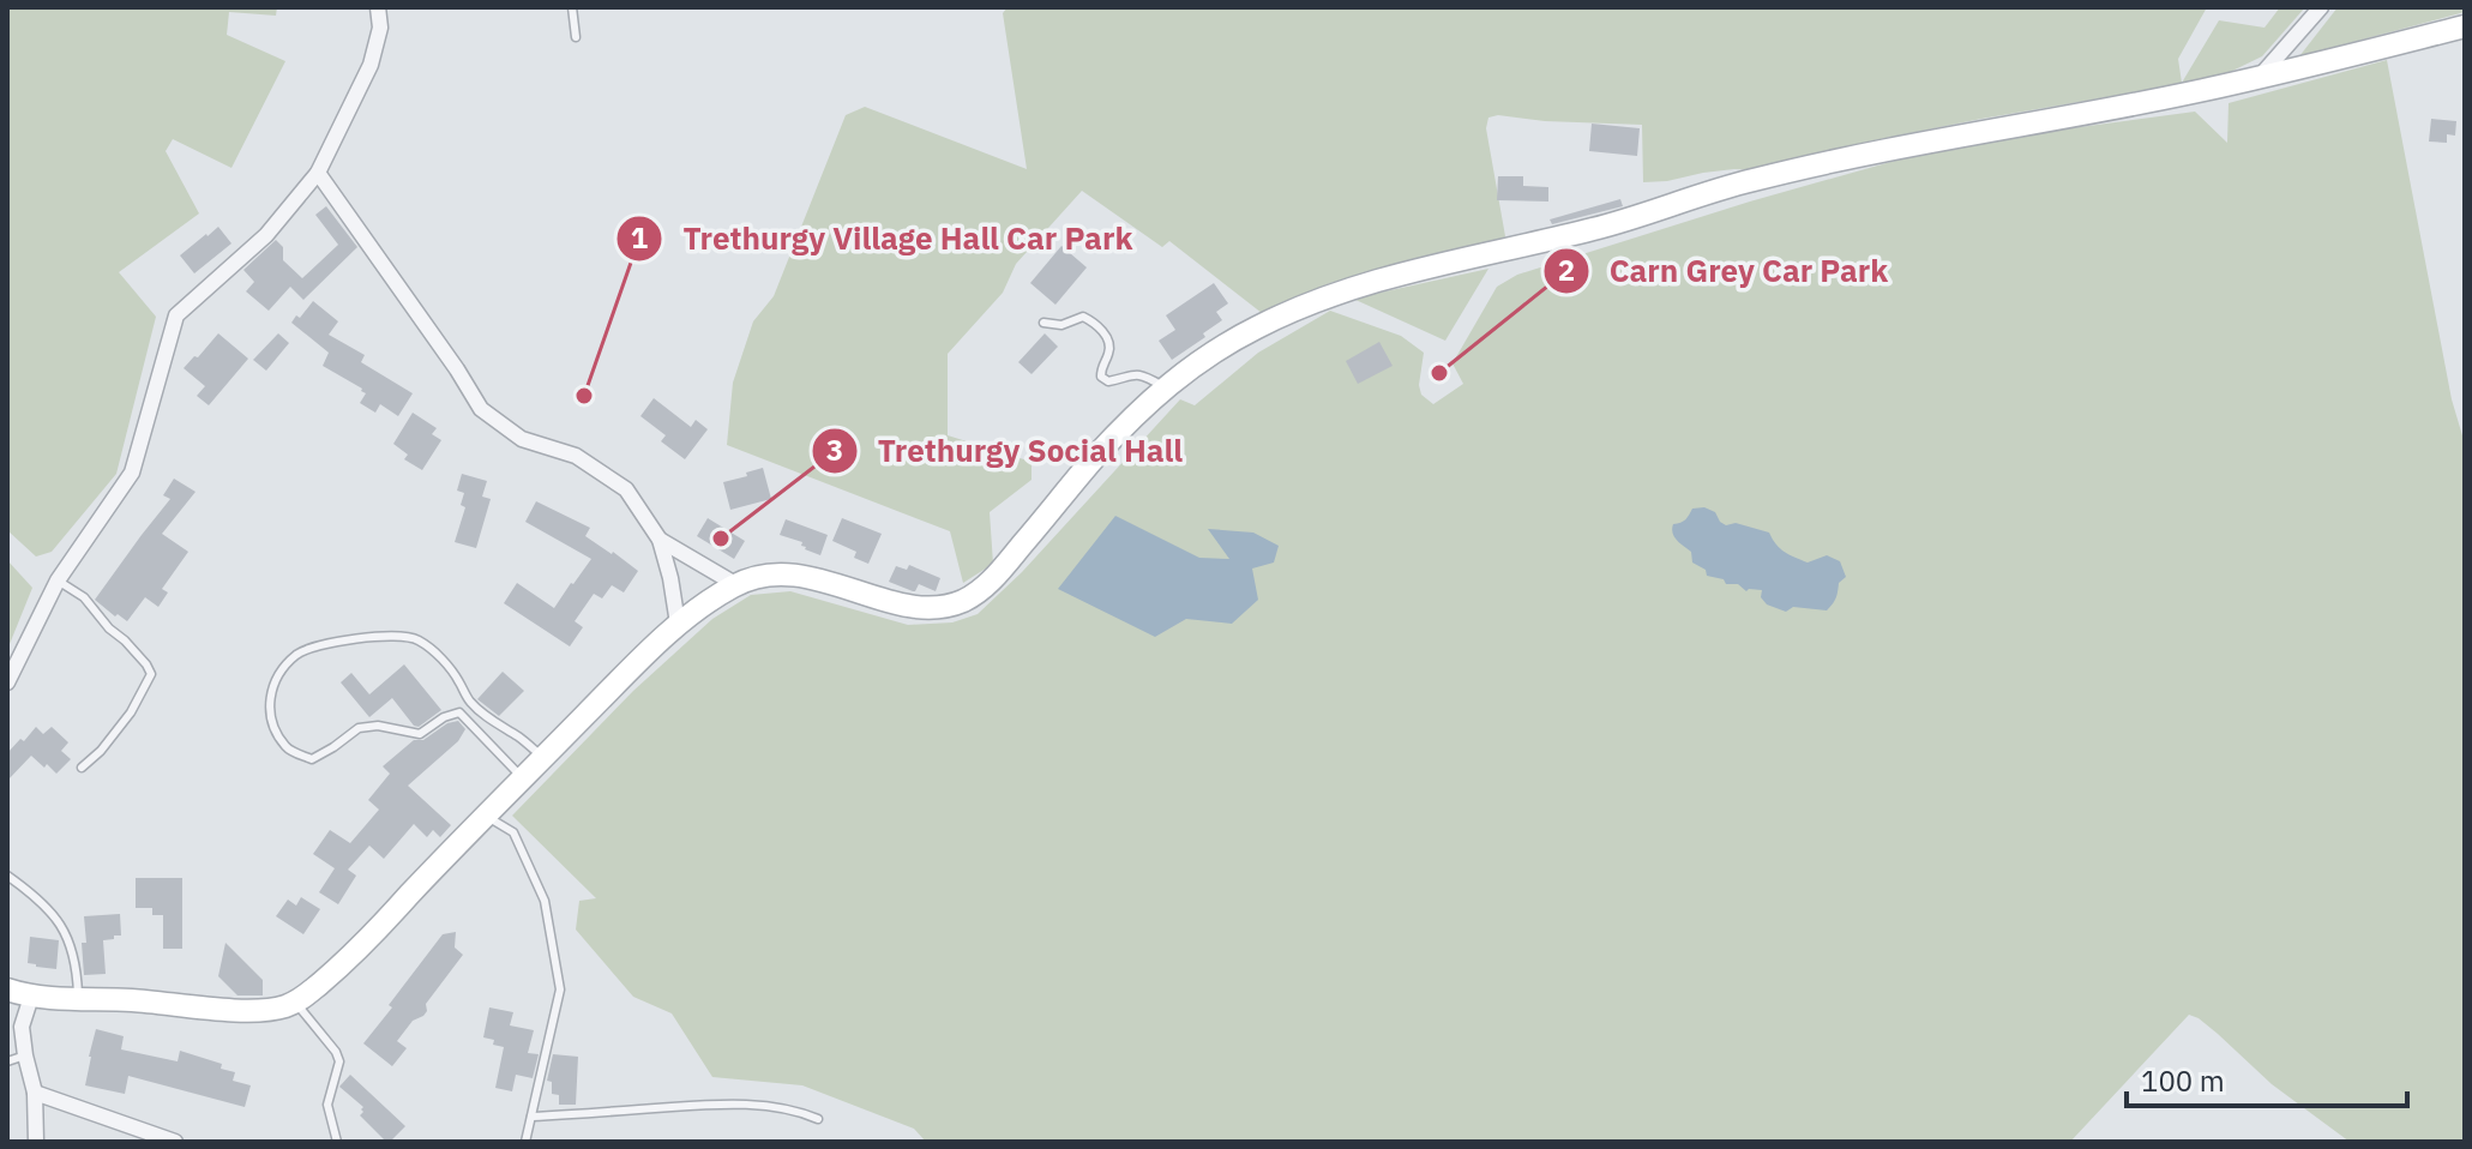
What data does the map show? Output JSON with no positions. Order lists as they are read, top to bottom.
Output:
{
  "places": ["Carn Grey Car Park", "Trethurgy Village Hall Car Park", "Trethurgy Social Hall"],
  "scale_bar": "100 m"
}
